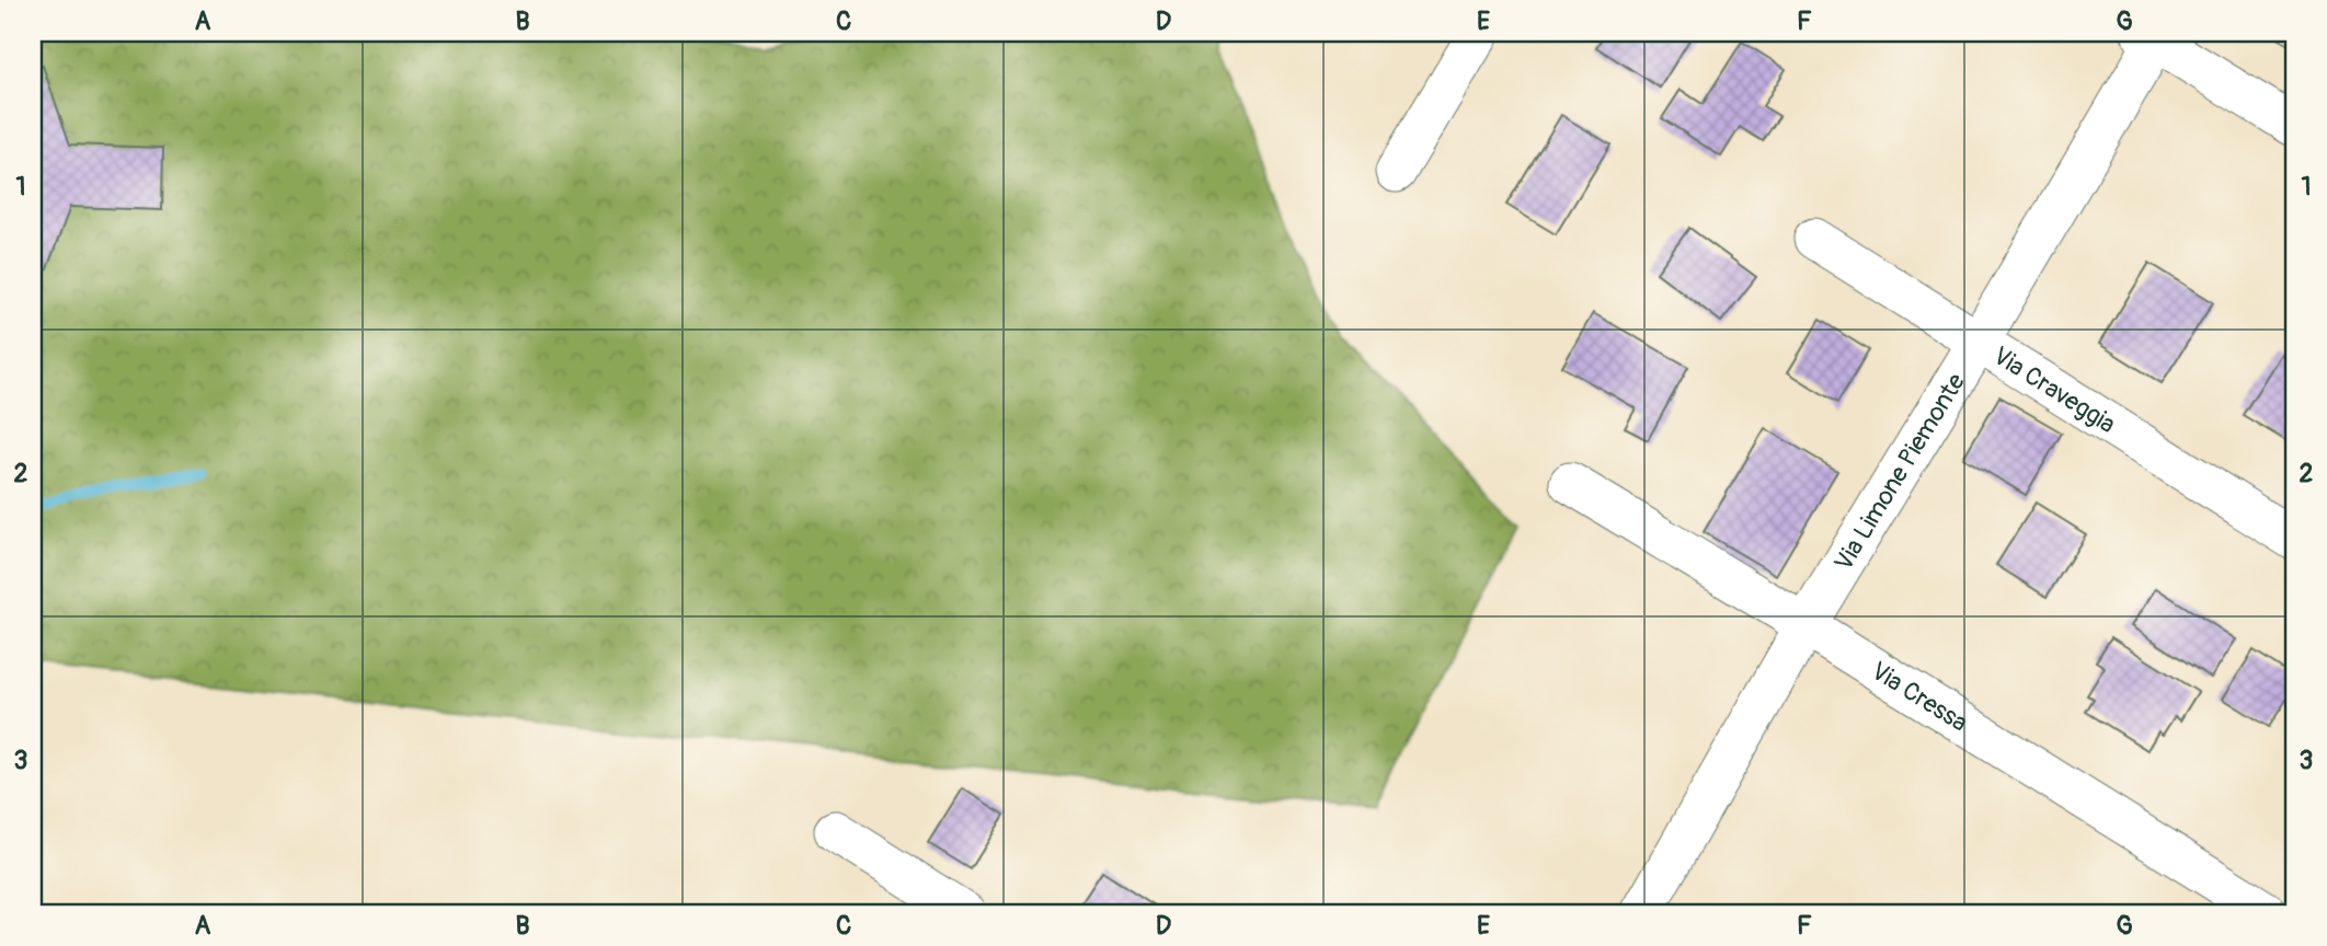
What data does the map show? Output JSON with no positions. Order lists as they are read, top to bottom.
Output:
{
  "streets": {
    "street": ["Via Craveggia", "Via Limone Piemonte", "Via Cressa"]
  },
  "crossings": [
    ["Via Craveggia", "Via Limone Piemonte"],
    ["Via Limone Piemonte", "Via Cressa"]
  ],
  "grid": {
    "columns": [
      "A",
      "B",
      "C",
      "D",
      "E",
      "F",
      "G"
    ],
    "rows": ["1", "2", "3"]
  }
}
